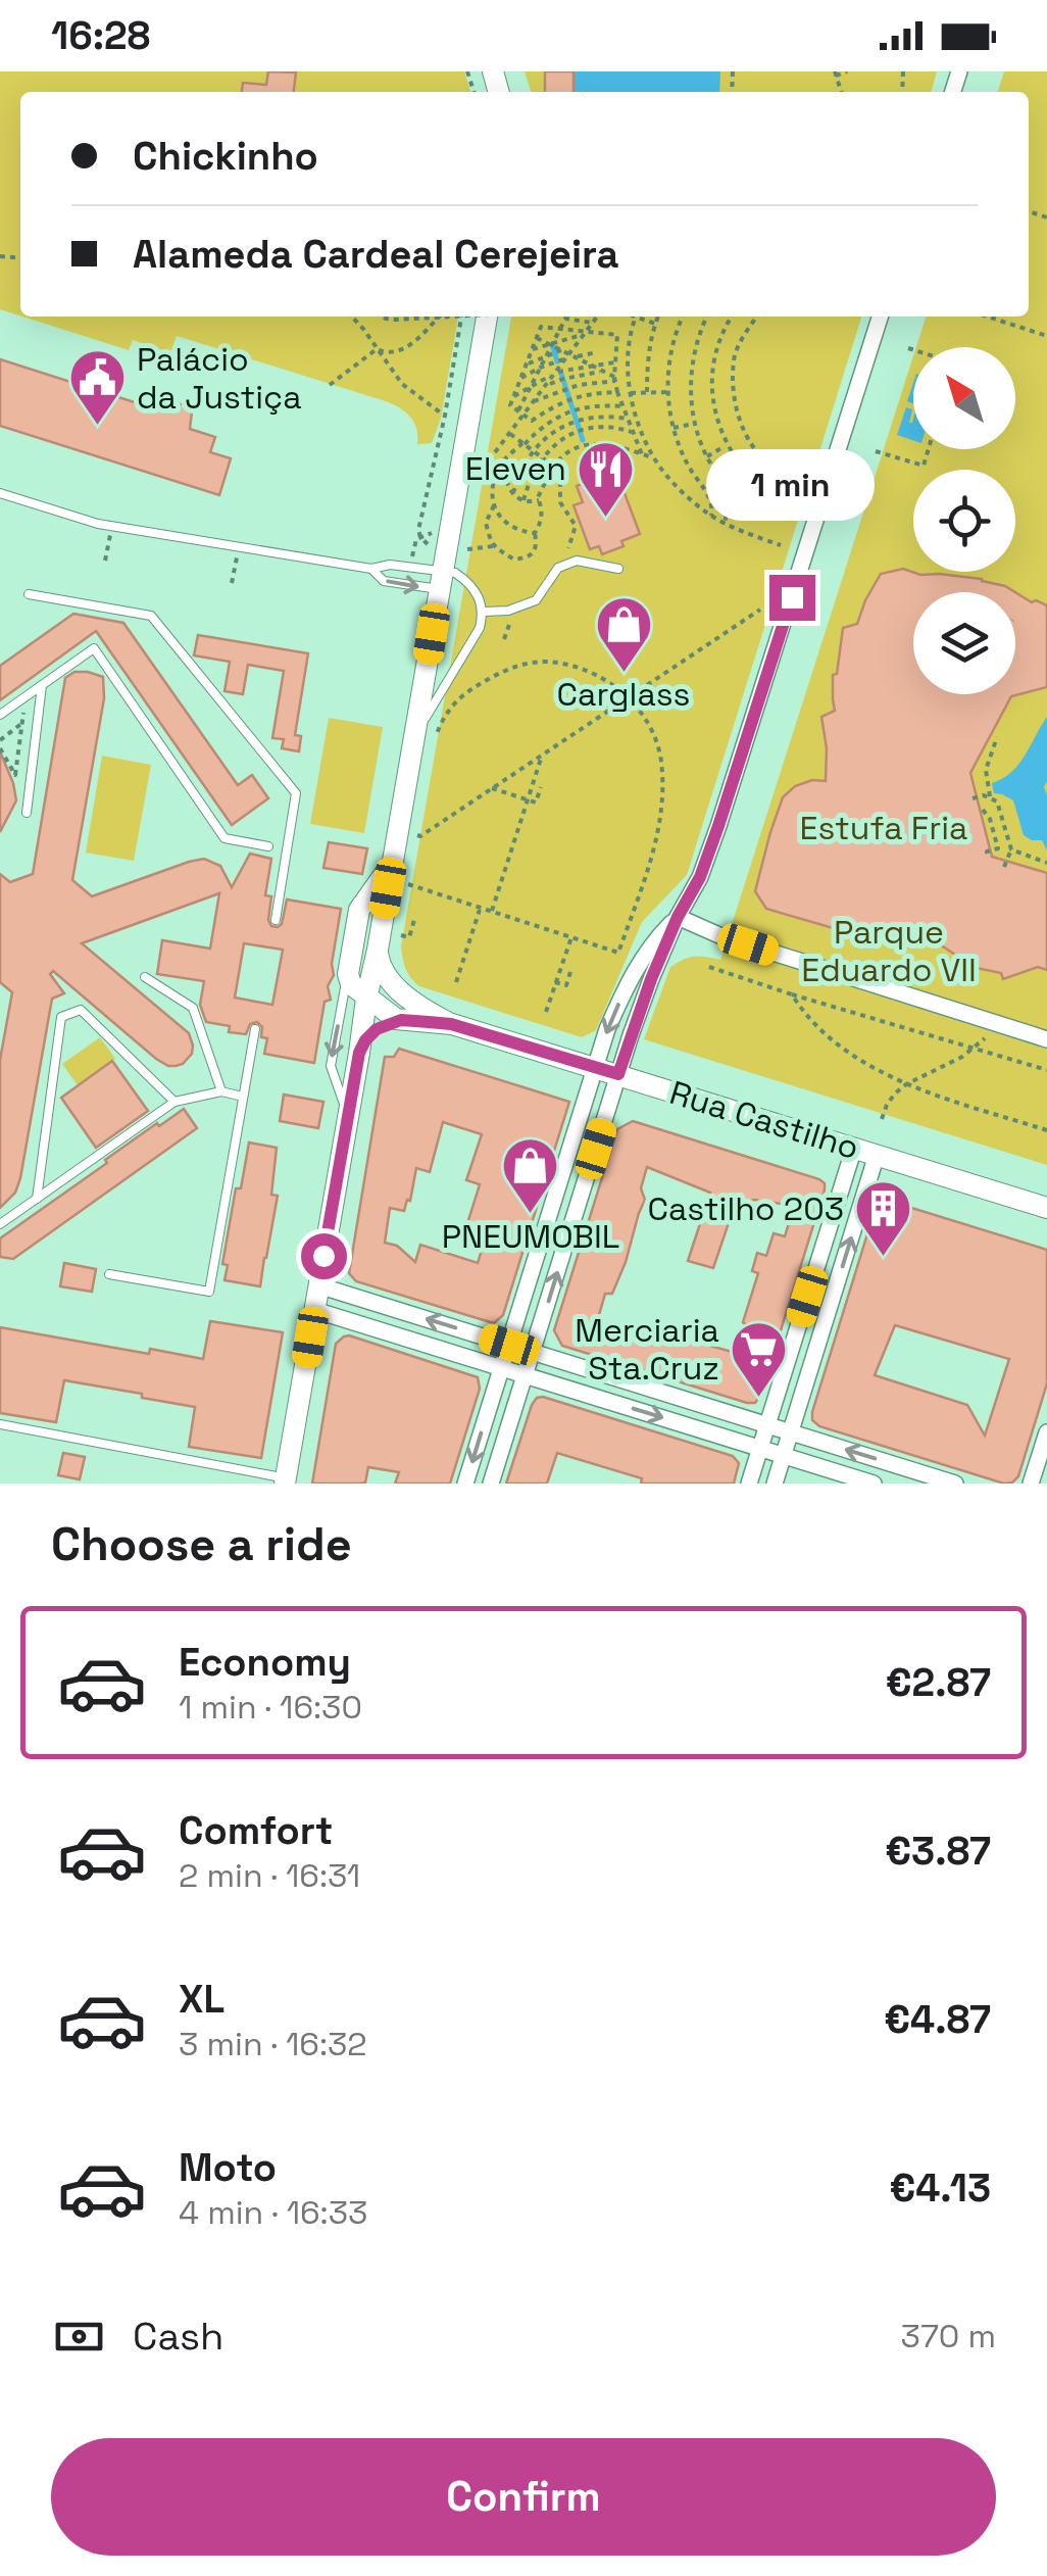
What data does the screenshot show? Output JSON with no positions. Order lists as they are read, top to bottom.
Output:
{
  "streets": {
    "main road": ["Rua Castilho"]
  },
  "parks": ["Estufa Fria", "Parque Eduardo VII"],
  "places": {
    "public building": ["Palácio da Justiça"],
    "restaurant": ["Eleven"],
    "shop": ["Carglass", "PNEUMOBIL"],
    "building": ["Castilho 203"],
    "supermarket": ["Merciaria Sta.Cruz"]
  },
  "north": "top left",
  "page": {
    "status": "16:28",
    "banner": ["Chickinho", "Alameda Cardeal Cerejeira"],
    "bubble": "1 min",
    "heading": "Choose a ride",
    "list": [
      {
        "name": "Economy",
        "note": "1 min · 16:30",
        "value": "€2.87"
      },
      {
        "name": "Comfort",
        "note": "2 min · 16:31",
        "value": "€3.87"
      },
      {
        "name": "XL",
        "note": "3 min · 16:32",
        "value": "€4.87"
      },
      {
        "name": "Moto",
        "note": "4 min · 16:33",
        "value": "€4.13"
      }
    ],
    "pay": ["Cash", "370 m"],
    "buttons": "Confirm"
  }
}
